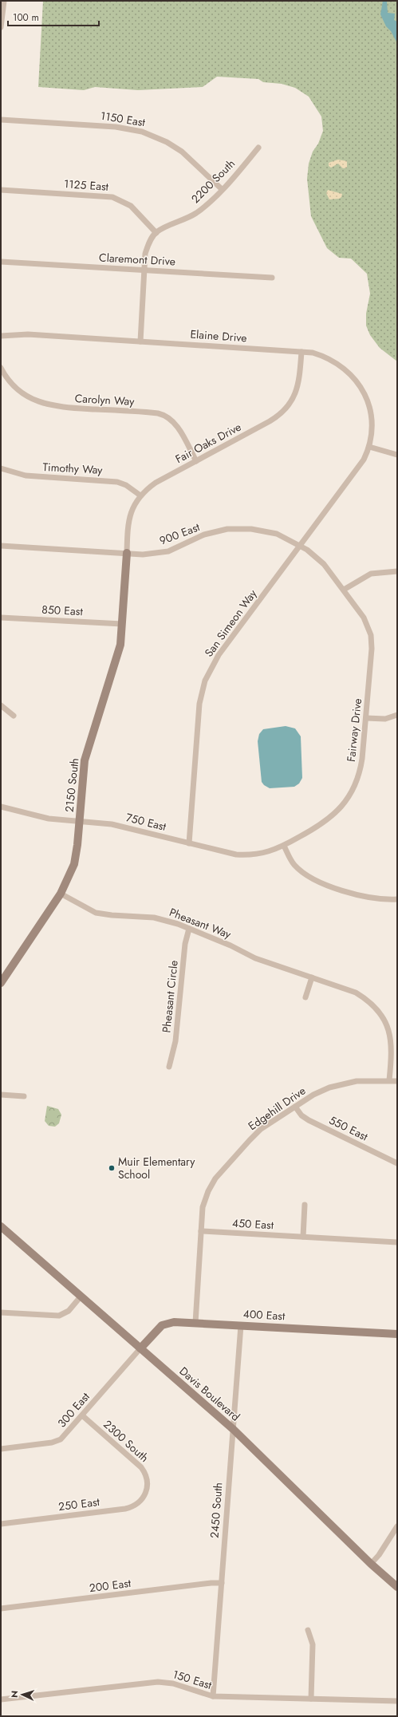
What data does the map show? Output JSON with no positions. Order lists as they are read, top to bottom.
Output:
{
  "streets": {
    "street": [
      "1150 East",
      "2200 South",
      "1125 East",
      "Claremont Drive",
      "Elaine Drive",
      "Carolyn Way",
      "Fair Oaks Drive",
      "Timothy Way",
      "900 East",
      "850 East",
      "San Simeon Way",
      "Fairway Drive",
      "2150 South",
      "750 East",
      "Pheasant Way",
      "Pheasant Circle",
      "Edgehill Drive",
      "550 East",
      "450 East",
      "400 East",
      "Davis Boulevard",
      "300 East",
      "2300 South",
      "250 East",
      "2450 South",
      "200 East",
      "150 East"
    ]
  },
  "crossings": [
    ["1150 East", "2200 South"],
    ["2200 South", "1125 East"],
    ["Elaine Drive", "Fair Oaks Drive"],
    ["Elaine Drive", "San Simeon Way"],
    ["Carolyn Way", "Fair Oaks Drive"],
    ["Fair Oaks Drive", "Timothy Way"],
    ["Fair Oaks Drive", "900 East"],
    ["Fair Oaks Drive", "2150 South"],
    ["900 East", "San Simeon Way"],
    ["900 East", "Fairway Drive"],
    ["900 East", "2150 South"],
    ["850 East", "2150 South"],
    ["San Simeon Way", "750 East"],
    ["Fairway Drive", "750 East"],
    ["2150 South", "750 East"],
    ["2150 South", "Pheasant Way"],
    ["Pheasant Way", "Pheasant Circle"],
    ["Pheasant Way", "Edgehill Drive"],
    ["Edgehill Drive", "550 East"],
    ["Edgehill Drive", "450 East"],
    ["Edgehill Drive", "400 East"],
    ["400 East", "Davis Boulevard"],
    ["400 East", "300 East"],
    ["400 East", "2450 South"],
    ["Davis Boulevard", "300 East"],
    ["Davis Boulevard", "2450 South"],
    ["300 East", "2300 South"],
    ["2300 South", "250 East"],
    ["2450 South", "200 East"],
    ["2450 South", "150 East"]
  ],
  "places": ["Muir Elementary School"],
  "scale_bar": "100 m",
  "north": "left"
}
